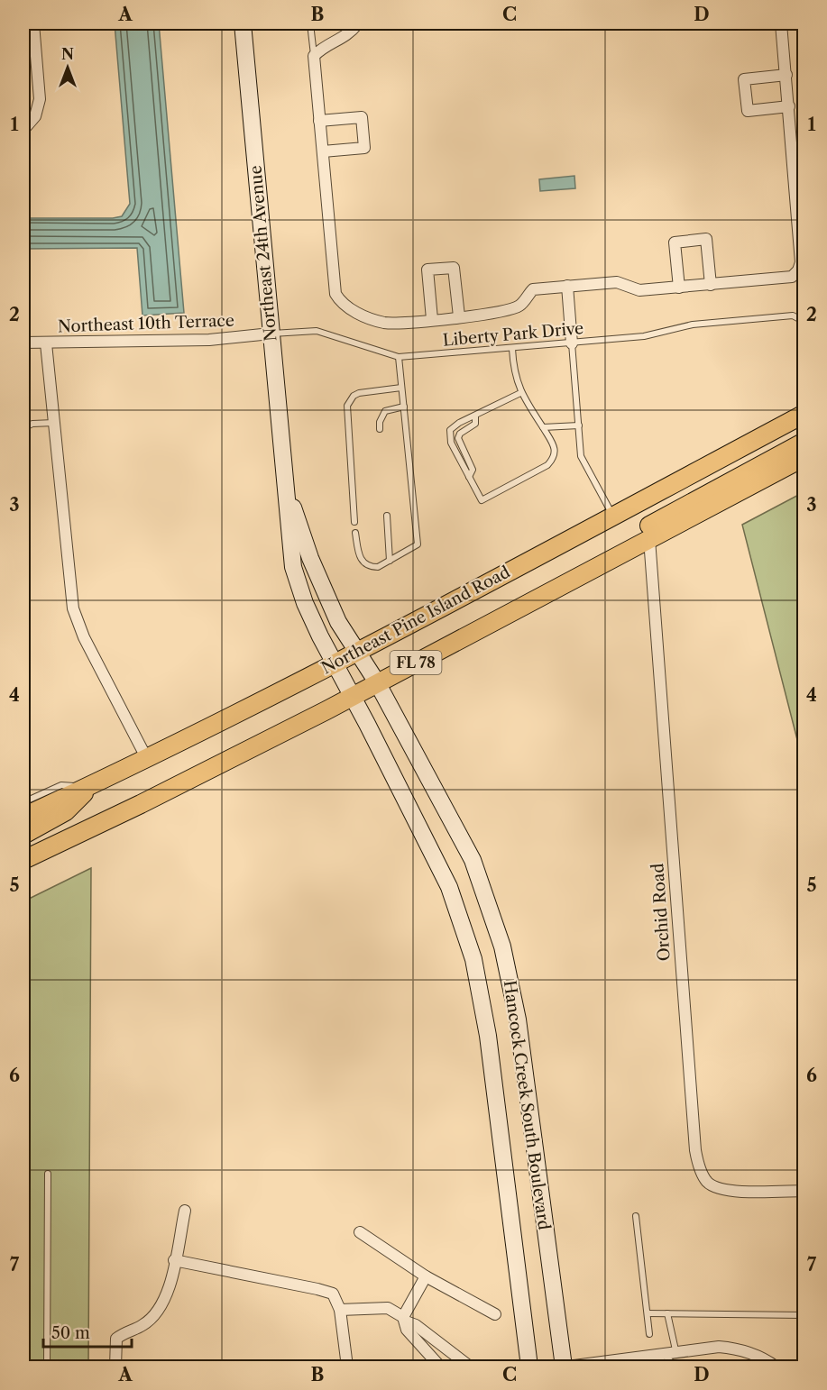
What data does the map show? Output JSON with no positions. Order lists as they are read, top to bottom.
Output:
{
  "streets": {
    "main road": ["Northeast Pine Island Road", "FL 78"],
    "street": [
      "Northeast 24th Avenue",
      "Northeast 10th Terrace",
      "Orchid Road",
      "Hancock Creek South Boulevard"
    ],
    "lane": ["Liberty Park Drive"]
  },
  "crossings": [
    ["Northeast 24th Avenue", "Northeast 10th Terrace"],
    ["Northeast 24th Avenue", "Liberty Park Drive"],
    ["Northeast 24th Avenue", "Northeast Pine Island Road"],
    ["Northeast 24th Avenue", "Hancock Creek South Boulevard"],
    ["Northeast 10th Terrace", "Liberty Park Drive"],
    ["Northeast Pine Island Road", "Hancock Creek South Boulevard"],
    ["FL 78", "Orchid Road"],
    ["FL 78", "Hancock Creek South Boulevard"]
  ],
  "scale_bar": "50 m",
  "north": "top",
  "grid": {
    "columns": [
      "A",
      "B",
      "C",
      "D"
    ],
    "rows": [
      "1",
      "2",
      "3",
      "4",
      "5",
      "6",
      "7"
    ]
  }
}
